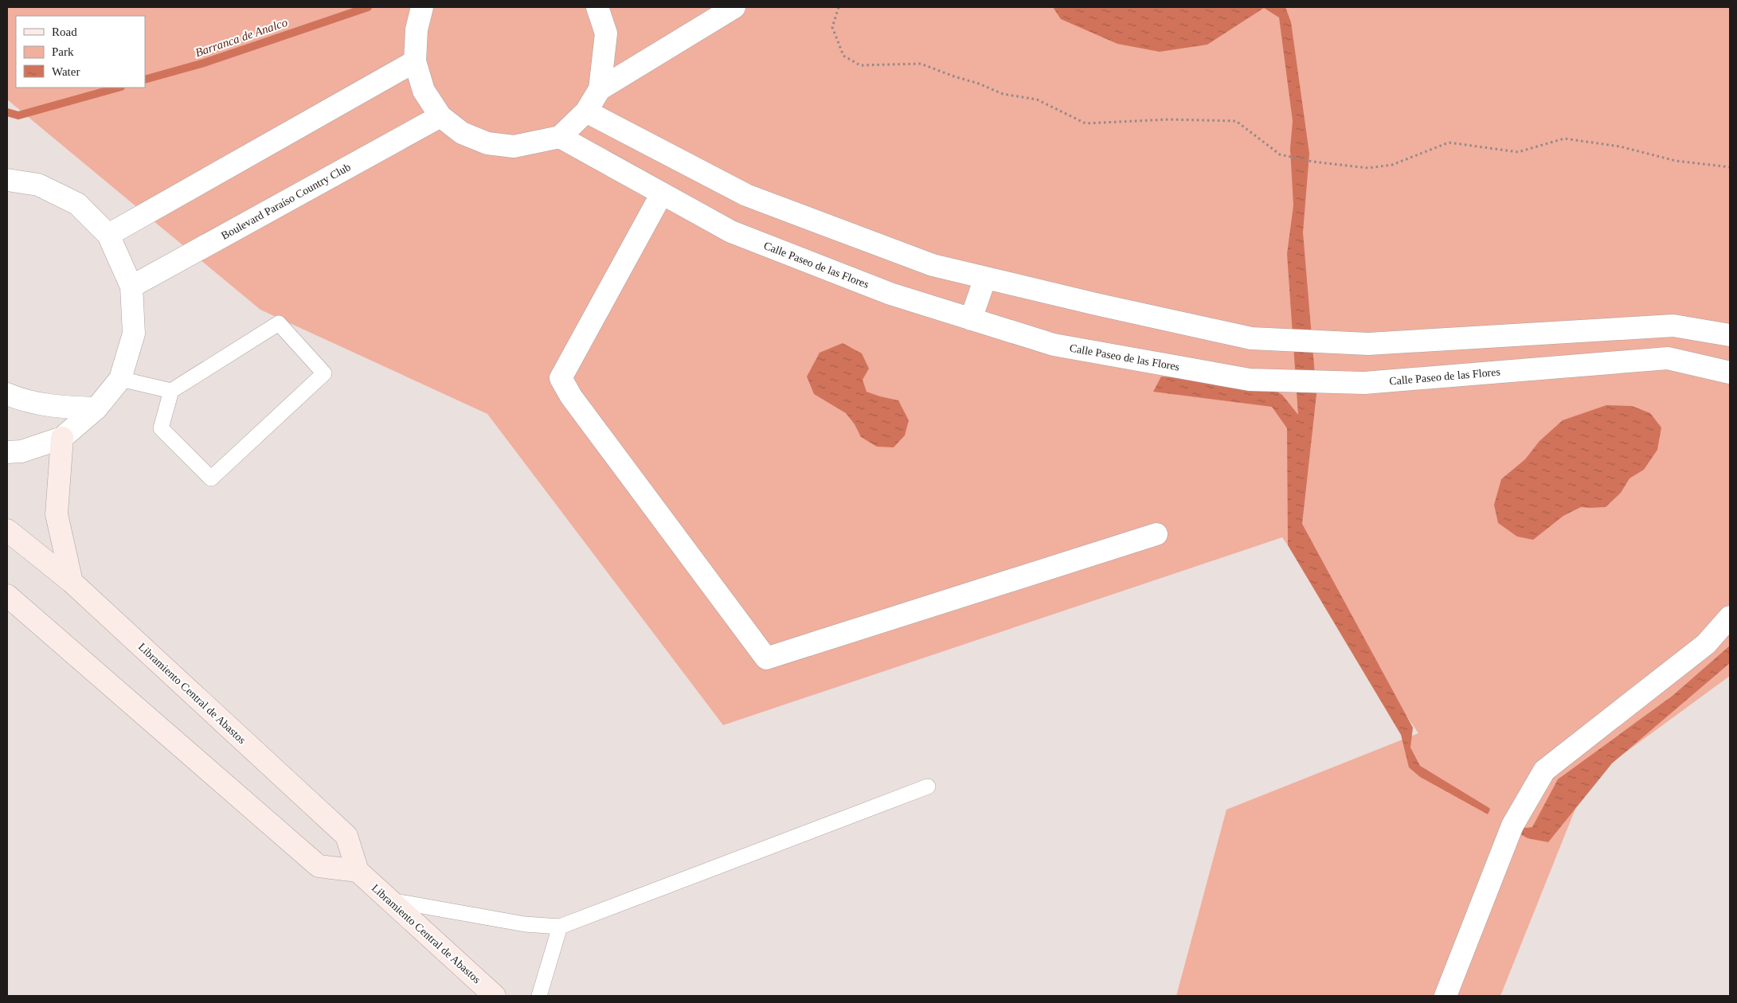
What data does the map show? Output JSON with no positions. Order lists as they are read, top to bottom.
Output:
{
  "streets": {
    "main road": ["Libramiento Central de Abastos"],
    "street": ["Boulevard Paraíso Country Club", "Calle Paseo de las Flores"]
  },
  "water": ["Barranca de Analco"],
  "legend": ["Road", "Park", "Water"]
}
